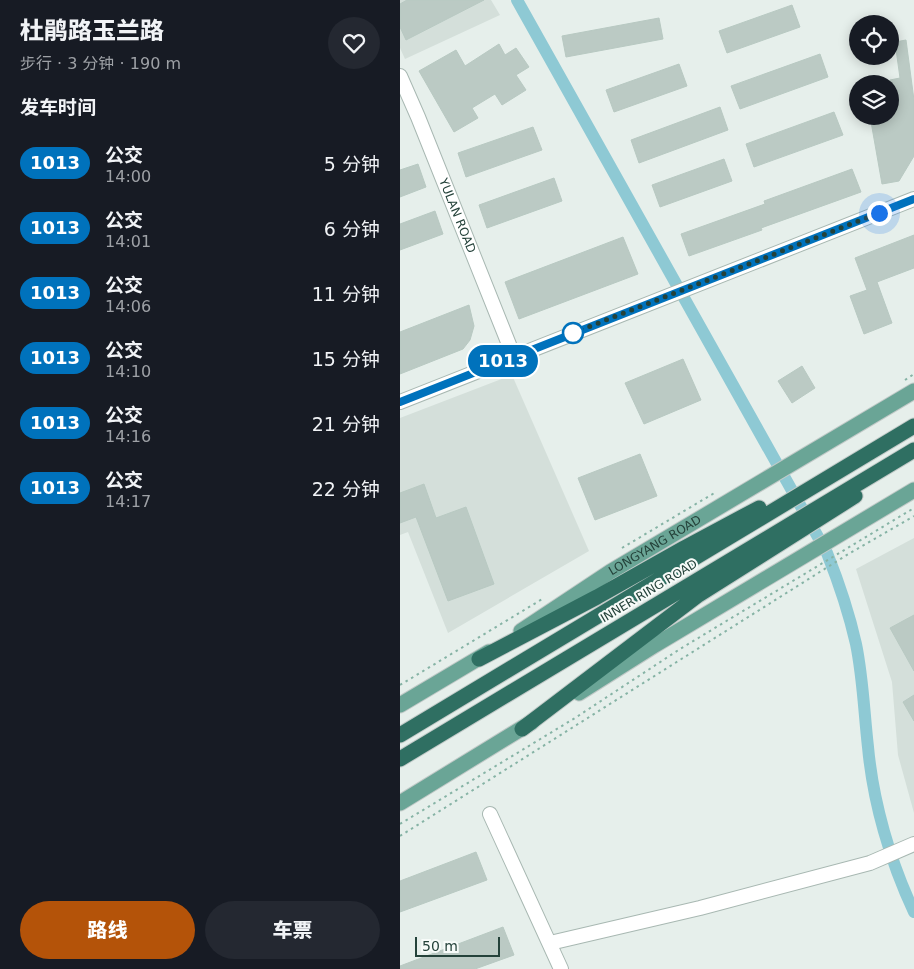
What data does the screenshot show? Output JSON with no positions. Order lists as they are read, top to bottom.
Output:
{
  "streets": {
    "highway": ["INNER RING ROAD"],
    "main road": ["LONGYANG ROAD"],
    "street": ["YULAN ROAD"]
  },
  "lines": ["bus line 1013"],
  "scale_bar": "50 m",
  "page": {
    "heading": [
      ["杜鹃路玉兰路", "步行 · 3 分钟 · 190 m"],
      "发车时间"
    ],
    "on_map": "1013",
    "list": [
      {
        "mark": "1013",
        "name": "公交",
        "note": "14:00",
        "value": "5 分钟"
      },
      {
        "mark": "1013",
        "name": "公交",
        "note": "14:01",
        "value": "6 分钟"
      },
      {
        "mark": "1013",
        "name": "公交",
        "note": "14:06",
        "value": "11 分钟"
      },
      {
        "mark": "1013",
        "name": "公交",
        "note": "14:10",
        "value": "15 分钟"
      },
      {
        "mark": "1013",
        "name": "公交",
        "note": "14:16",
        "value": "21 分钟"
      },
      {
        "mark": "1013",
        "name": "公交",
        "note": "14:17",
        "value": "22 分钟"
      }
    ],
    "buttons": ["路线", "车票"],
    "scale": "50 m"
  }
}
